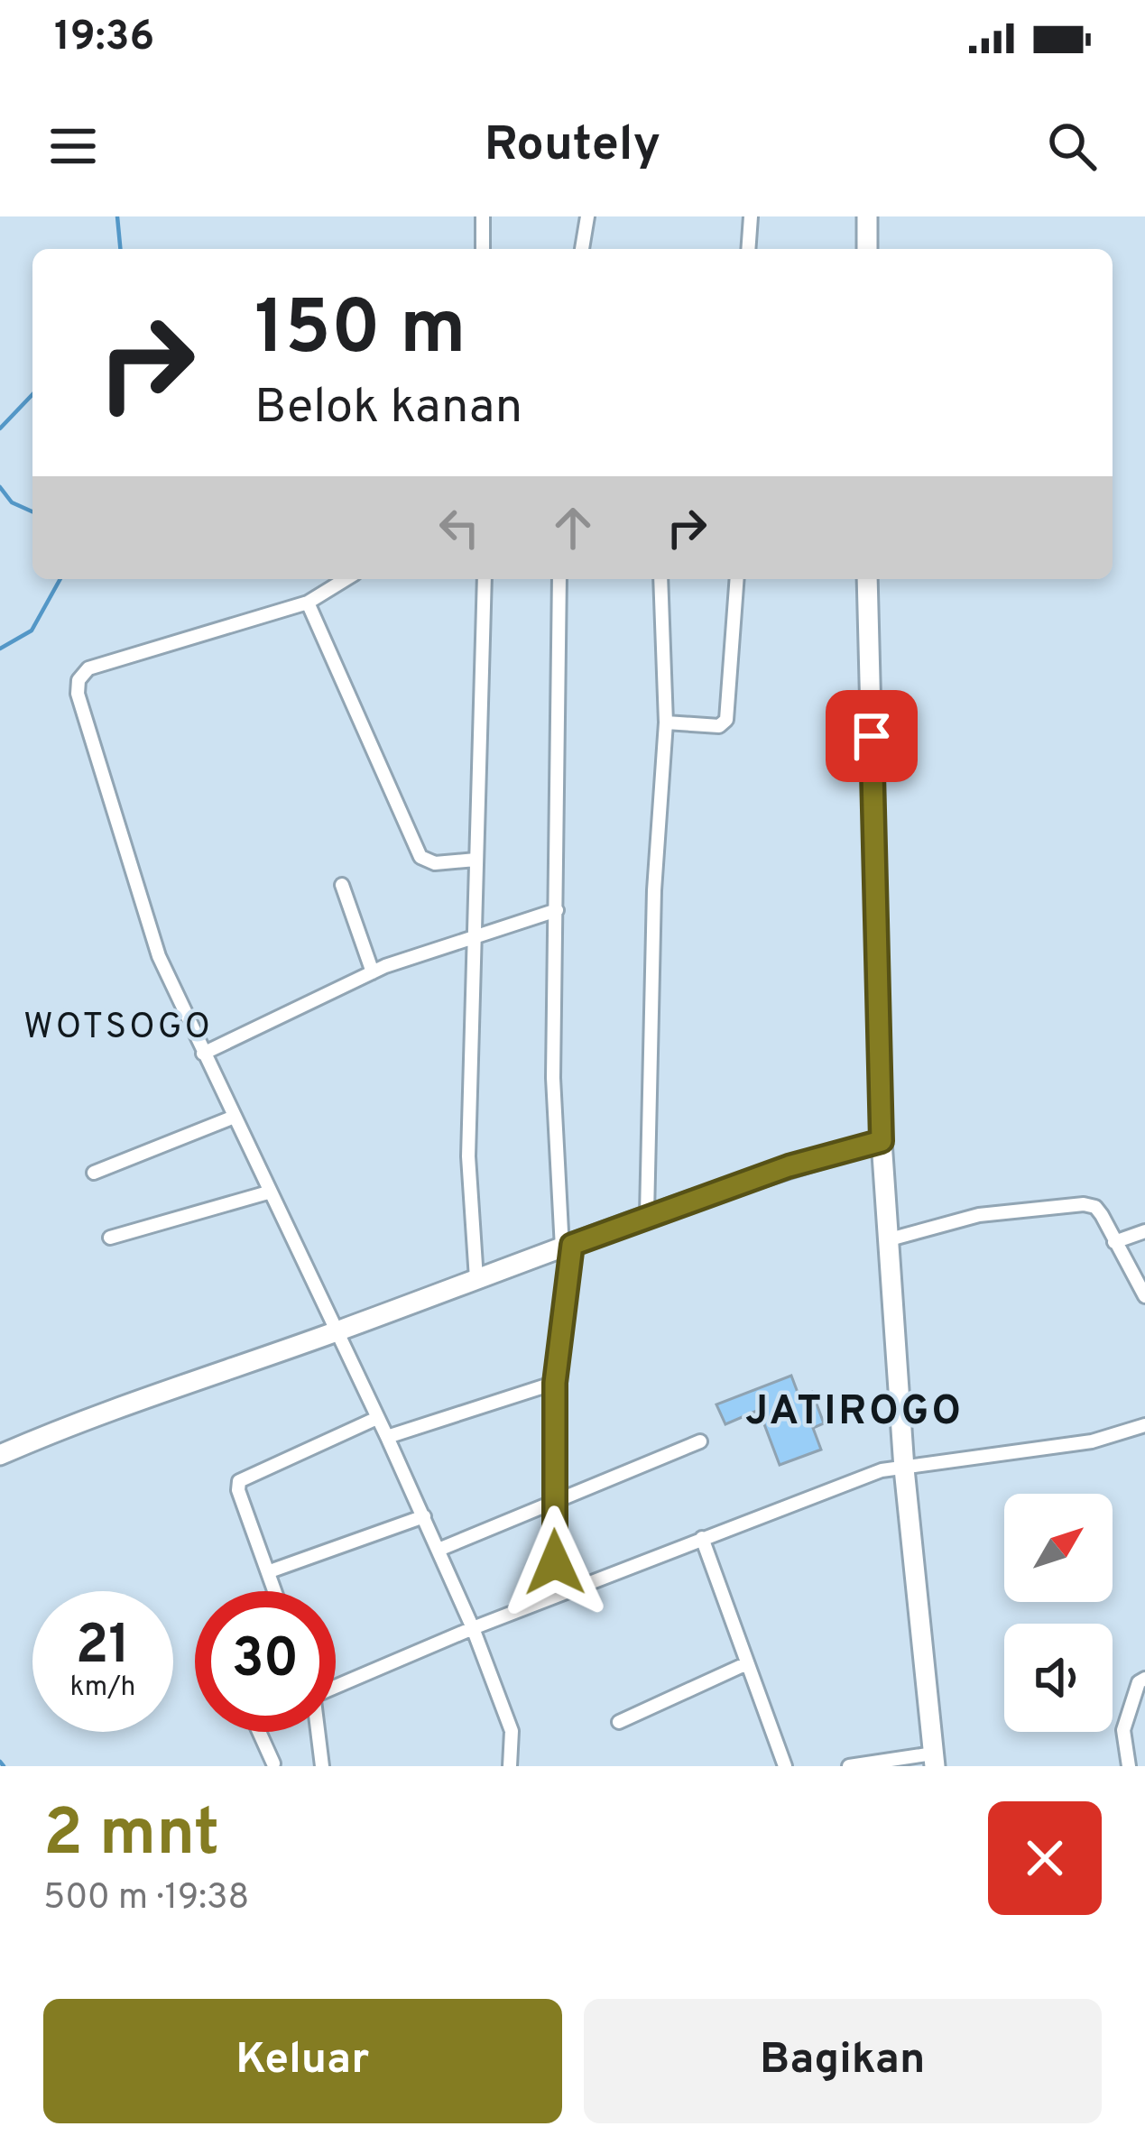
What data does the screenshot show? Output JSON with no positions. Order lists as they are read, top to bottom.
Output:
{
  "districts": ["WOTSOGO", "JATIROGO"],
  "north": "top right",
  "page": {
    "status": "19:36",
    "header": "Routely",
    "turn": ["150 m", "Belok kanan"],
    "speed": "21 km/h",
    "limit": "30",
    "heading": ["2 mnt", "500 m · 19:38"],
    "buttons": ["Keluar", "Bagikan"]
  }
}
